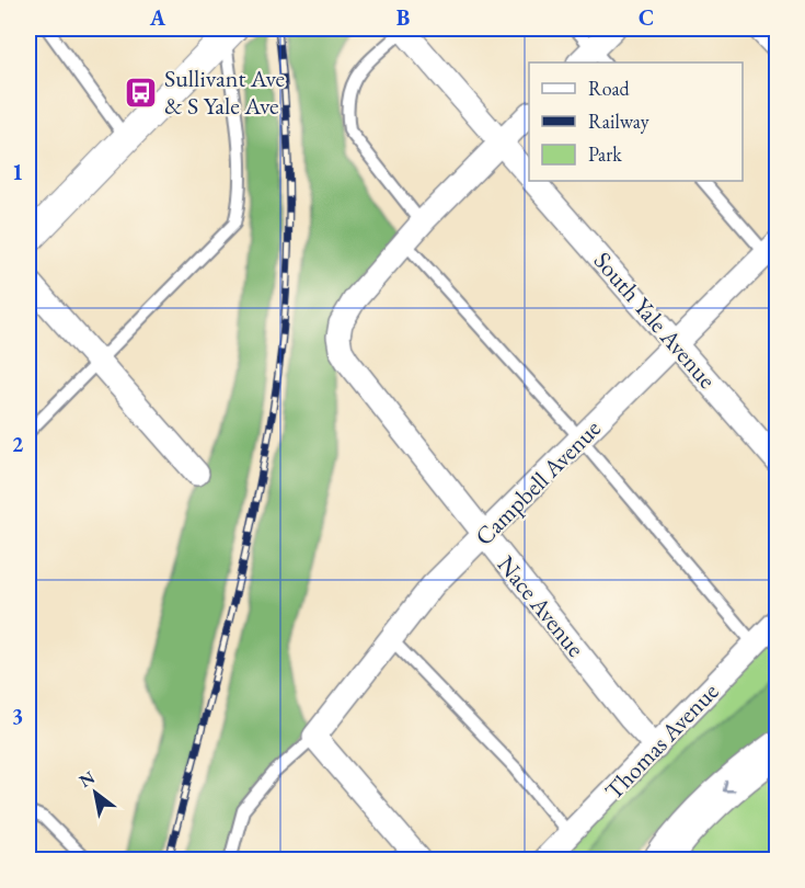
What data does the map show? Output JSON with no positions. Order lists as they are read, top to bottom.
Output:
{
  "streets": {
    "street": [
      "South Yale Avenue",
      "Campbell Avenue",
      "Nace Avenue",
      "Thomas Avenue"
    ]
  },
  "crossings": [
    ["South Yale Avenue", "Campbell Avenue"],
    ["Campbell Avenue", "Nace Avenue"],
    ["Nace Avenue", "Thomas Avenue"]
  ],
  "places": {
    "bus stop": ["Sullivant Ave & S Yale Ave"]
  },
  "legend": ["Road", "Railway", "Park"],
  "north": "top left",
  "grid": {
    "columns": ["A", "B", "C"],
    "rows": ["1", "2", "3"]
  }
}
